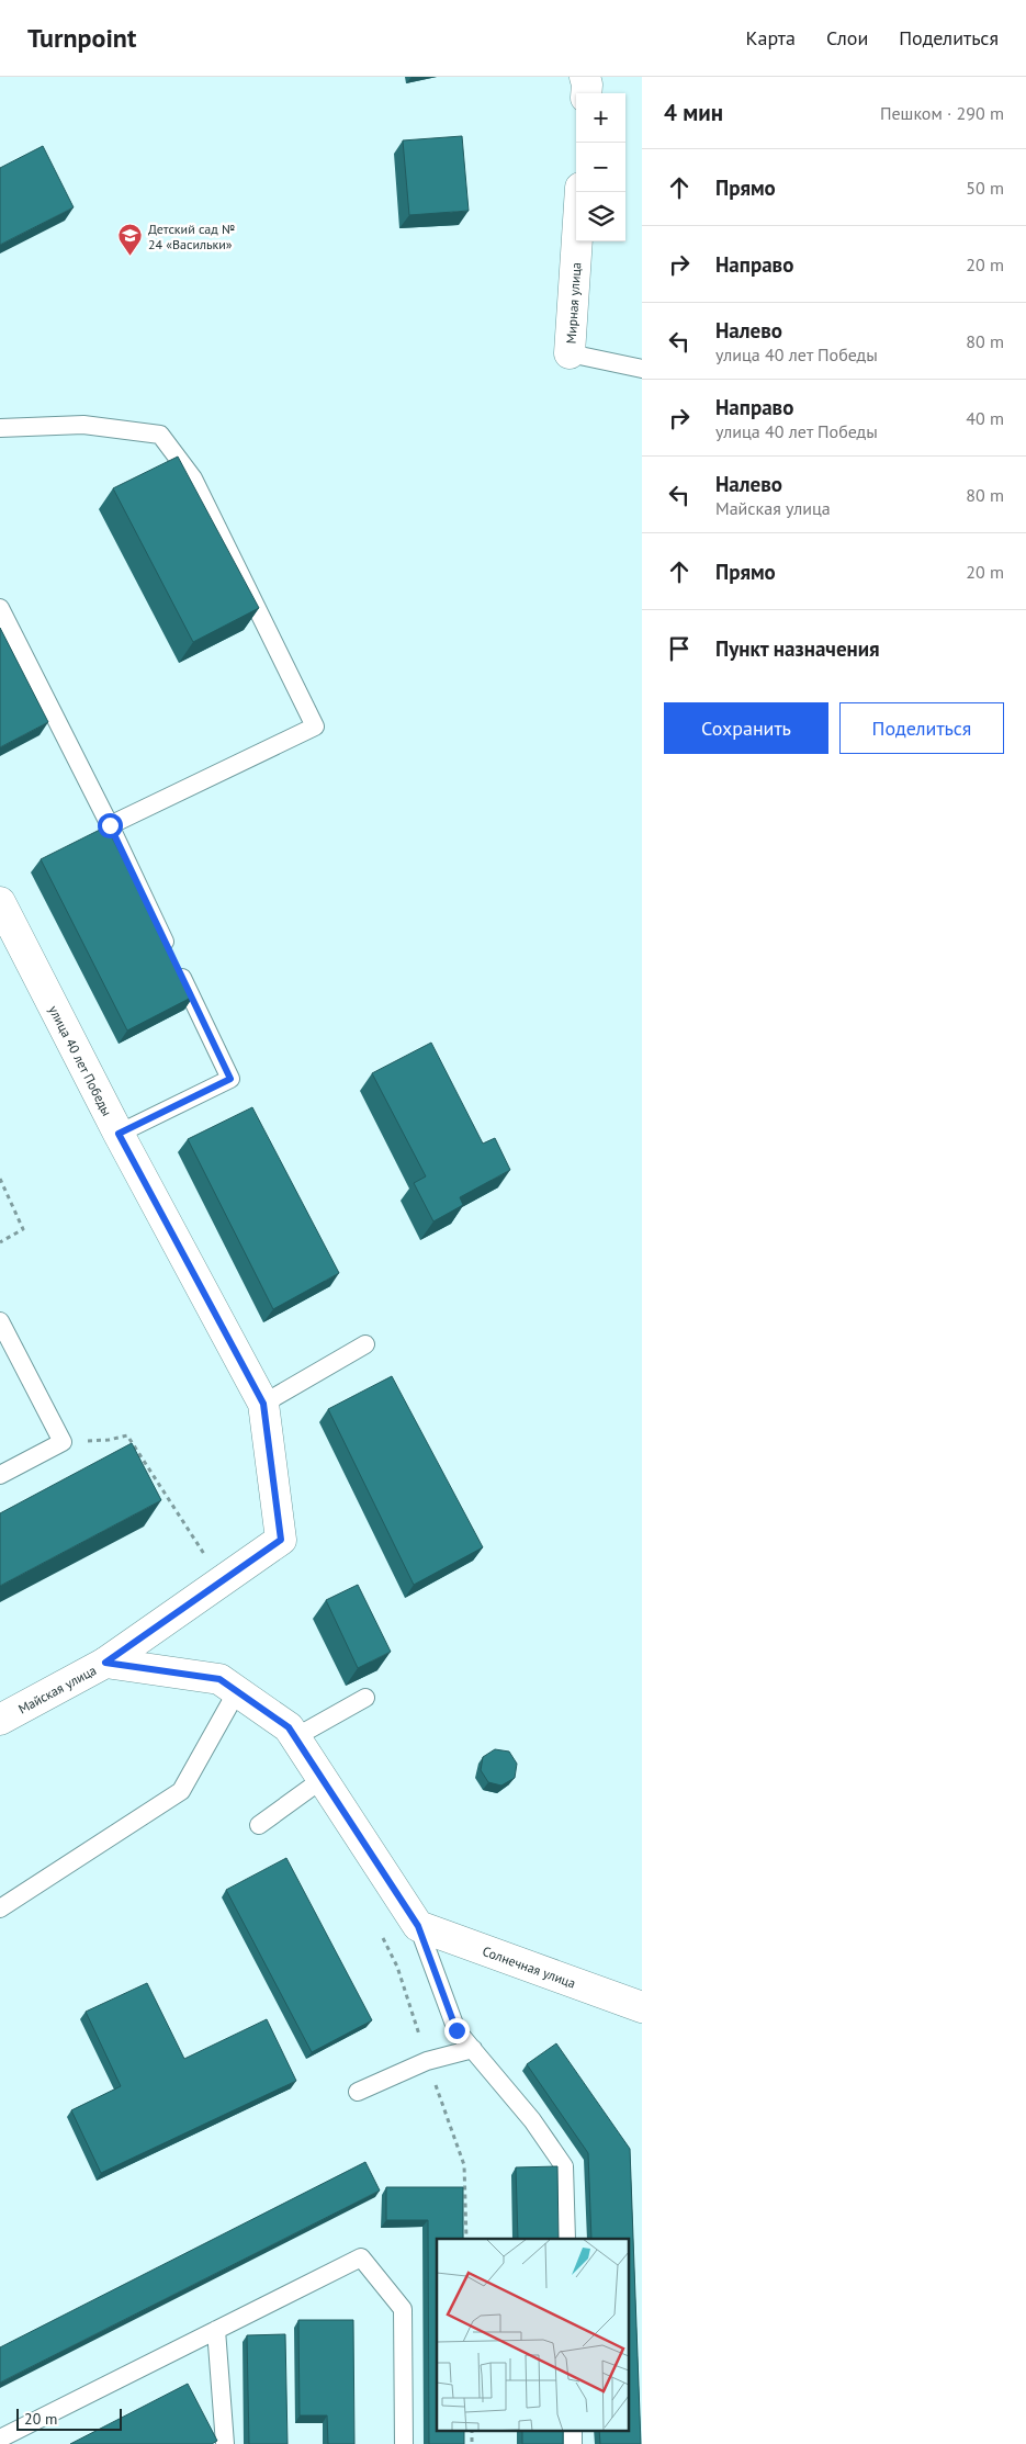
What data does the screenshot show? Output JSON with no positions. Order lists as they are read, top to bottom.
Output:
{
  "streets": {
    "street": [
      "Мирная улица",
      "улица 40 лет Победы",
      "Майская улица",
      "Солнечная улица"
    ]
  },
  "crossings": [
    ["улица 40 лет Победы", "Майская улица"],
    ["Майская улица", "Солнечная улица"]
  ],
  "places": {
    "school or university": ["Детский сад № 24 «Васильки»"]
  },
  "scale_bar": "20 m",
  "page": {
    "header": "Turnpoint",
    "nav": ["Карта", "Слои", "Поделиться"],
    "heading": ["4 мин", "Пешком · 290 m"],
    "map_buttons": ["+", "−"],
    "list": [
      ["Прямо", "50 m"],
      ["Направо", "20 m"],
      ["Налево", "улица 40 лет Победы", "80 m"],
      ["Направо", "улица 40 лет Победы", "40 m"],
      ["Налево", "Майская улица", "80 m"],
      ["Прямо", "20 m"],
      "Пункт назначения"
    ],
    "buttons": ["Сохранить", "Поделиться"],
    "scale": "20 m"
  }
}
